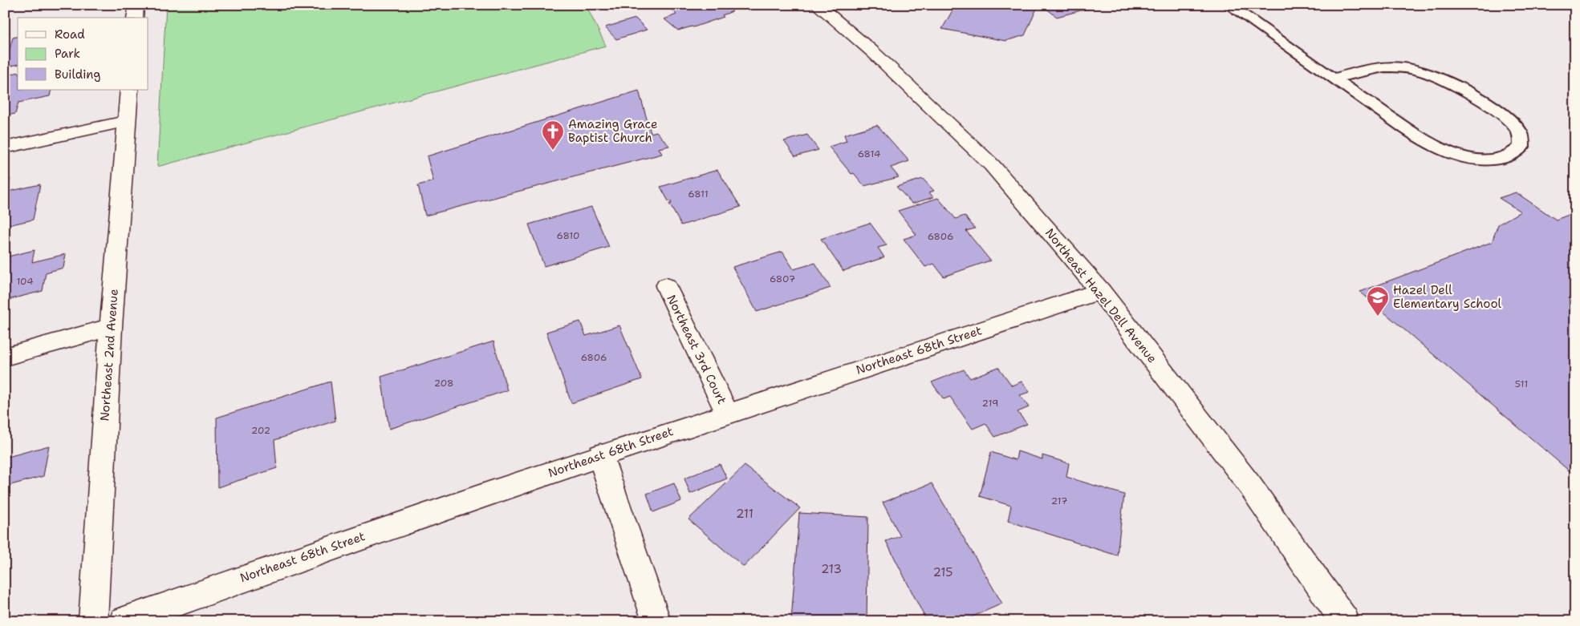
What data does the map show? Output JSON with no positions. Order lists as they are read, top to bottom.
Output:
{
  "streets": {
    "street": [
      "Northeast Hazel Dell Avenue",
      "Northeast 3rd Court",
      "Northeast 68th Street",
      "Northeast 2nd Avenue"
    ]
  },
  "crossings": [
    ["Northeast Hazel Dell Avenue", "Northeast 68th Street"],
    ["Northeast 3rd Court", "Northeast 68th Street"]
  ],
  "places": {
    "church": ["Amazing Grace Baptist Church"],
    "school or university": ["Hazel Dell Elementary School"]
  },
  "house_numbers": [
    "6814",
    "6811",
    "6810",
    "6806",
    "6807",
    "104",
    "6806",
    "208",
    "511",
    "219",
    "202",
    "217",
    "211",
    "213",
    "215"
  ],
  "legend": ["Road", "Park", "Building"]
}
